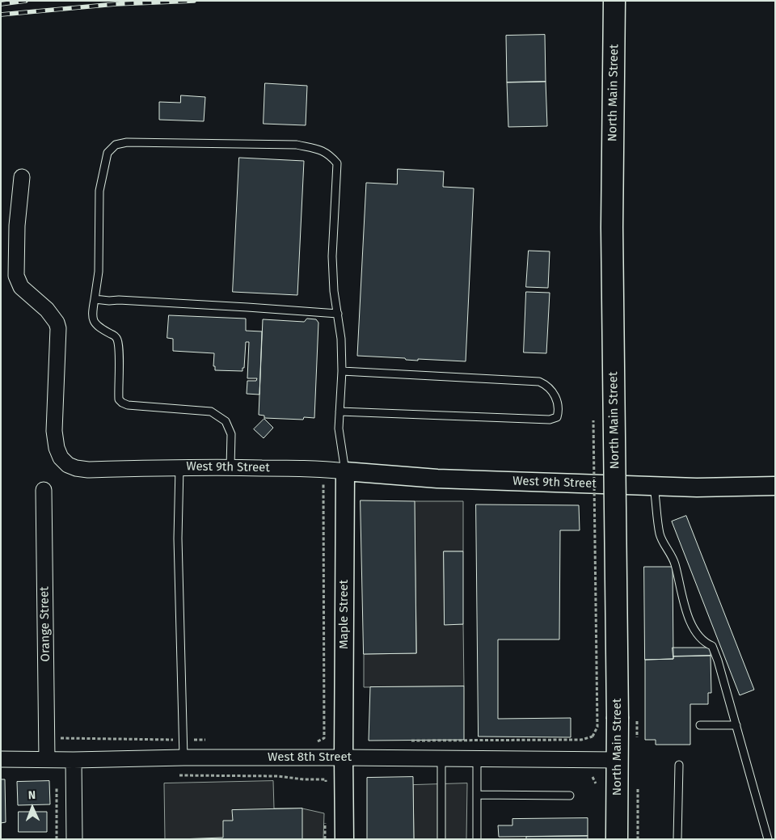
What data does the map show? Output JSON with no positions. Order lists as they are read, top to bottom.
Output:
{
  "streets": {
    "main road": ["North Main Street"],
    "street": [
      "West 9th Street",
      "Maple Street",
      "Orange Street",
      "West 8th Street"
    ]
  },
  "crossings": [
    ["North Main Street", "West 8th Street"],
    ["West 9th Street", "Maple Street"],
    ["Maple Street", "West 8th Street"],
    ["Orange Street", "West 8th Street"]
  ],
  "north": "top"
}
